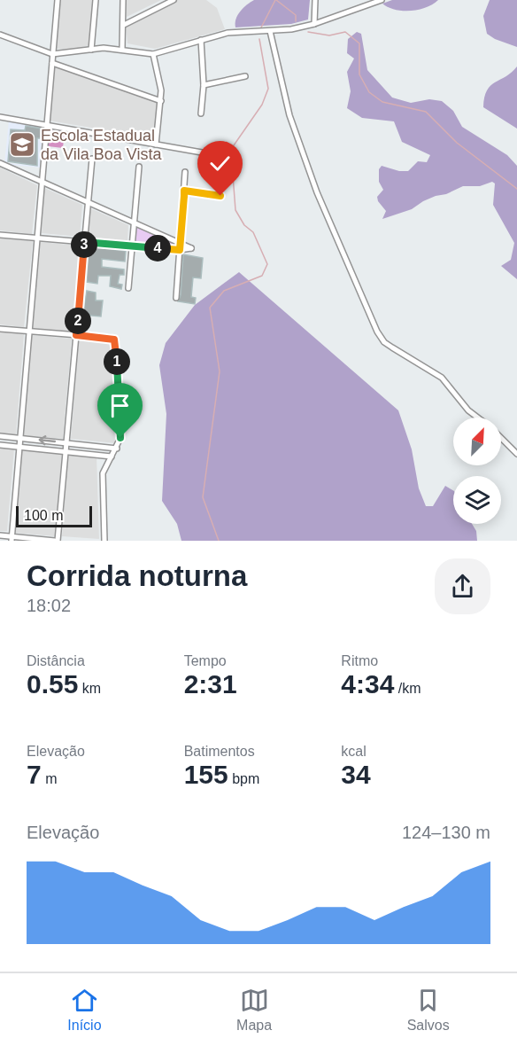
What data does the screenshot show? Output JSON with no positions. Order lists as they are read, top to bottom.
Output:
{
  "places": {
    "school or university": ["Escola Estadual da Vila Boa Vista"]
  },
  "scale_bar": "100 m",
  "north": "top right",
  "page": {
    "pins": [
      "3",
      "4",
      "2",
      "1"
    ],
    "scale": "100 m",
    "heading": ["Corrida noturna", "18:02"],
    "stats": [
      ["Distância", "0.55 km"],
      ["Tempo", "2:31"],
      ["Ritmo", "4:34 /km"],
      ["Elevação", "7 m"],
      ["Batimentos", "155 bpm"],
      ["kcal", "34"]
    ],
    "chart": ["Elevação", "124–130 m"],
    "tabs": ["Início", "Mapa", "Salvos"]
  }
}
